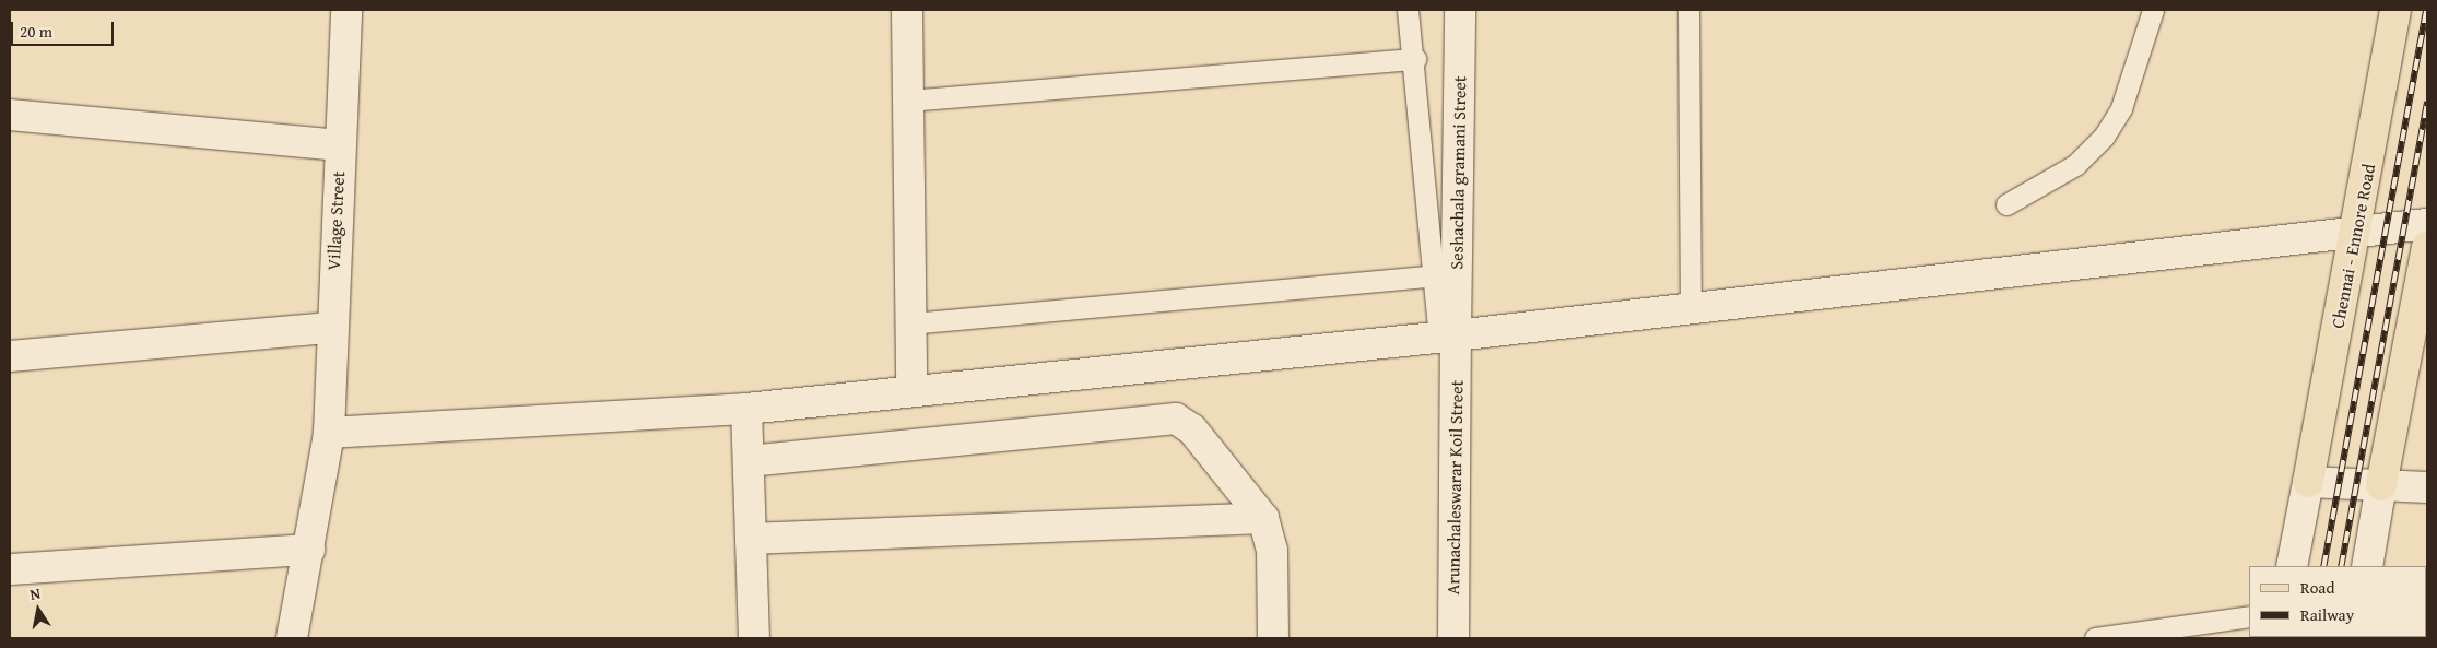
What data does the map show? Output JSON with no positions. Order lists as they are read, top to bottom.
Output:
{
  "streets": {
    "main road": ["Chennai - Ennore Road"],
    "street": ["Seshachala gramani Street", "Village Street", "Arunachaleswarar Koil Street"]
  },
  "crossings": [
    ["Seshachala gramani Street", "Arunachaleswarar Koil Street"]
  ],
  "legend": ["Road", "Railway"],
  "scale_bar": "20 m",
  "north": "top"
}
